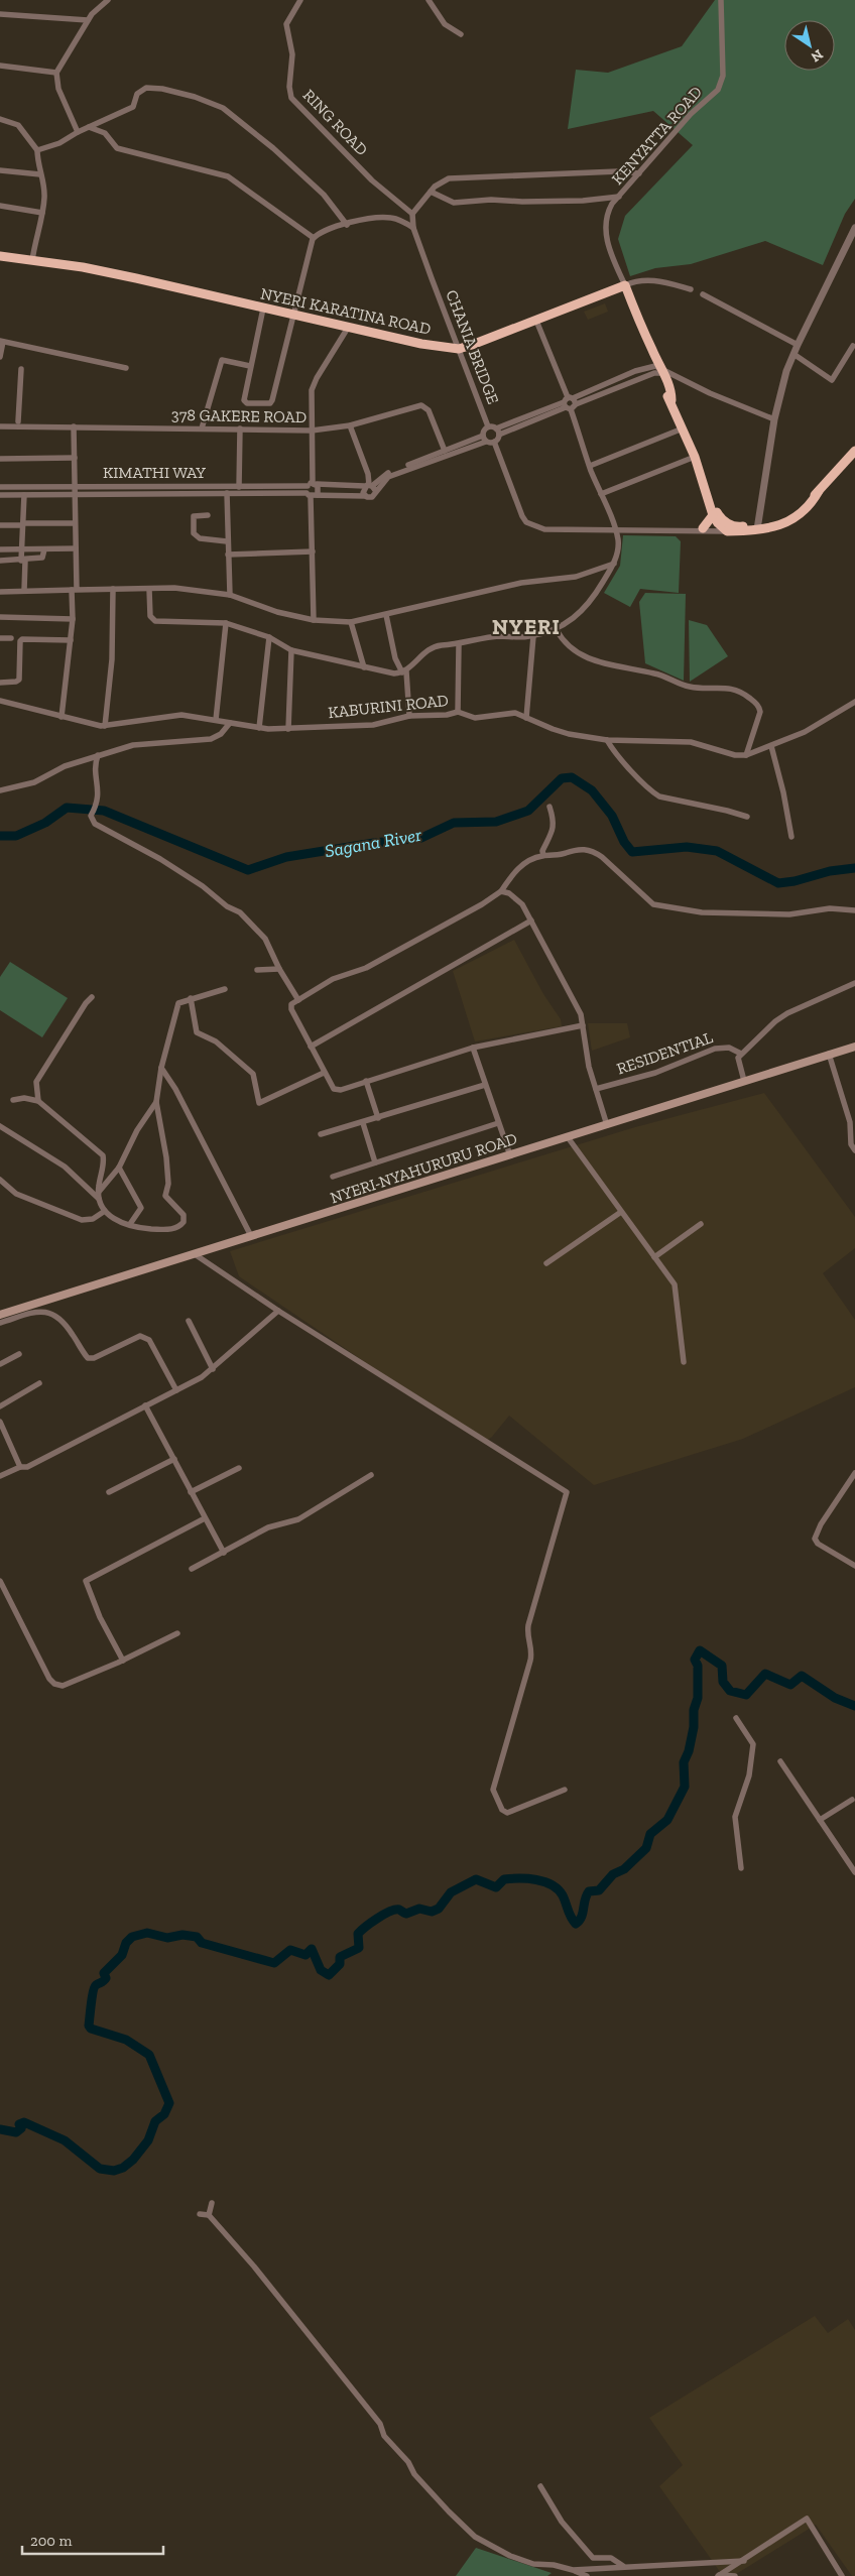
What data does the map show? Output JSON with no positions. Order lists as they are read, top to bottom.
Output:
{
  "streets": {
    "highway": ["NYERI KARATINA ROAD"],
    "main road": ["NYERI-NYAHURURU ROAD"],
    "street": [
      "RING ROAD",
      "KENYATTA ROAD",
      "CHANIA BRIDGE",
      "378 GAKERE ROAD",
      "KIMATHI WAY",
      "KABURINI ROAD",
      "RESIDENTIAL"
    ]
  },
  "crossings": [
    ["RING ROAD", "CHANIA BRIDGE"],
    ["KENYATTA ROAD", "NYERI KARATINA ROAD"],
    ["NYERI KARATINA ROAD", "CHANIA BRIDGE"]
  ],
  "districts": ["NYERI"],
  "water": ["Sagana River"],
  "scale_bar": "200 m",
  "north": "bottom right"
}
